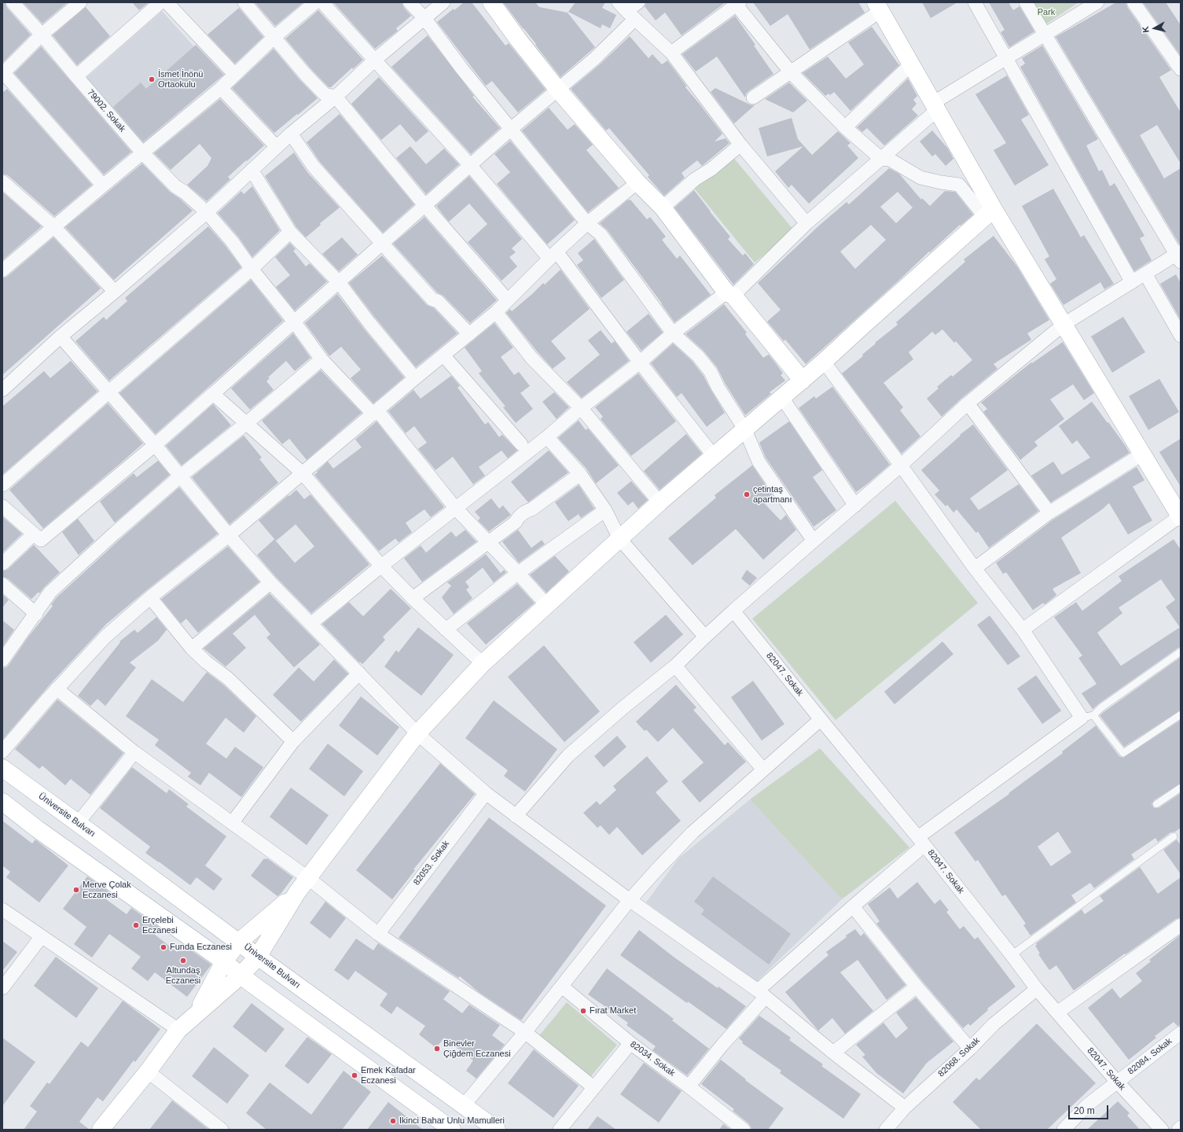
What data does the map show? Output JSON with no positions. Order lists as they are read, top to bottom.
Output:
{
  "streets": {
    "street": [
      "79002. Sokak",
      "82047. Sokak",
      "Üniversite Bulvarı",
      "82053. Sokak",
      "82084. Sokak",
      "82068. Sokak",
      "82034. Sokak"
    ]
  },
  "crossings": [
    ["82047. Sokak", "82084. Sokak"],
    ["82047. Sokak", "82068. Sokak"]
  ],
  "parks": ["Park"],
  "places": [
    "İsmet İnönü Ortaokulu",
    "çetintaş apartmanı",
    "Merve Çolak Eczanesi",
    "Erçelebi Eczanesi",
    "Funda Eczanesi",
    "Altundaş Eczanesi",
    "Fırat Market",
    "Binevler Çiğdem Eczanesi",
    "Emek Kafadar Eczanesi",
    "Ikinci Bahar Unlu Mamulleri"
  ],
  "scale_bar": "20 m",
  "north": "left"
}
